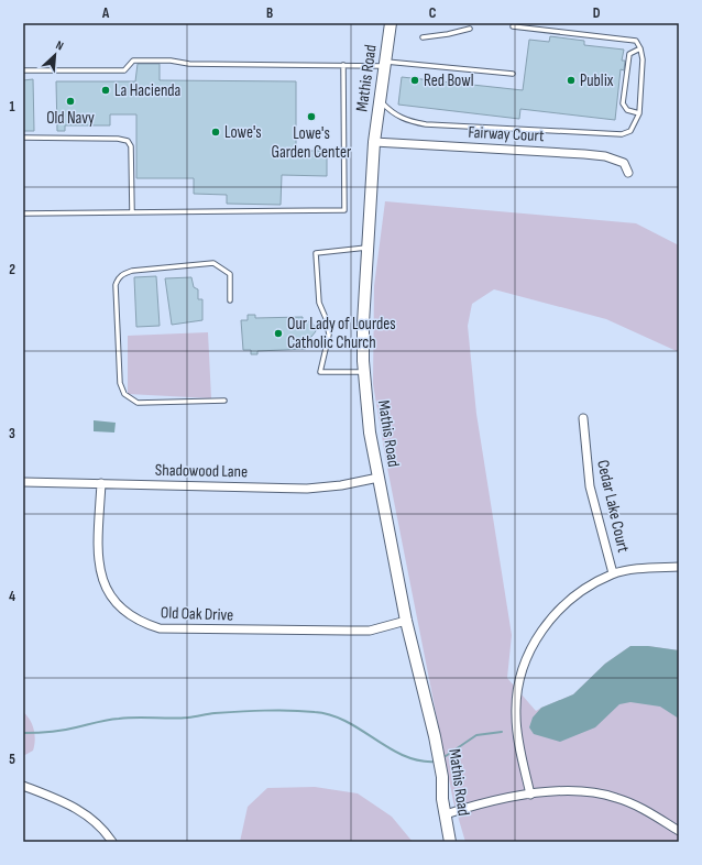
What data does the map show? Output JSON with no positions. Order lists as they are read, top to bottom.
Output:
{
  "streets": {
    "street": [
      "Mathis Road",
      "Fairway Court",
      "Shadowood Lane",
      "Cedar Lake Court",
      "Old Oak Drive"
    ]
  },
  "crossings": [
    ["Mathis Road", "Fairway Court"],
    ["Mathis Road", "Shadowood Lane"],
    ["Mathis Road", "Old Oak Drive"],
    ["Shadowood Lane", "Old Oak Drive"]
  ],
  "places": [
    "Red Bowl",
    "Publix",
    "La Hacienda",
    "Old Navy",
    "Lowe's Garden Center",
    "Lowe's",
    "Our Lady of Lourdes Catholic Church"
  ],
  "north": "top right",
  "grid": {
    "columns": [
      "A",
      "B",
      "C",
      "D"
    ],
    "rows": [
      "1",
      "2",
      "3",
      "4",
      "5"
    ]
  }
}
